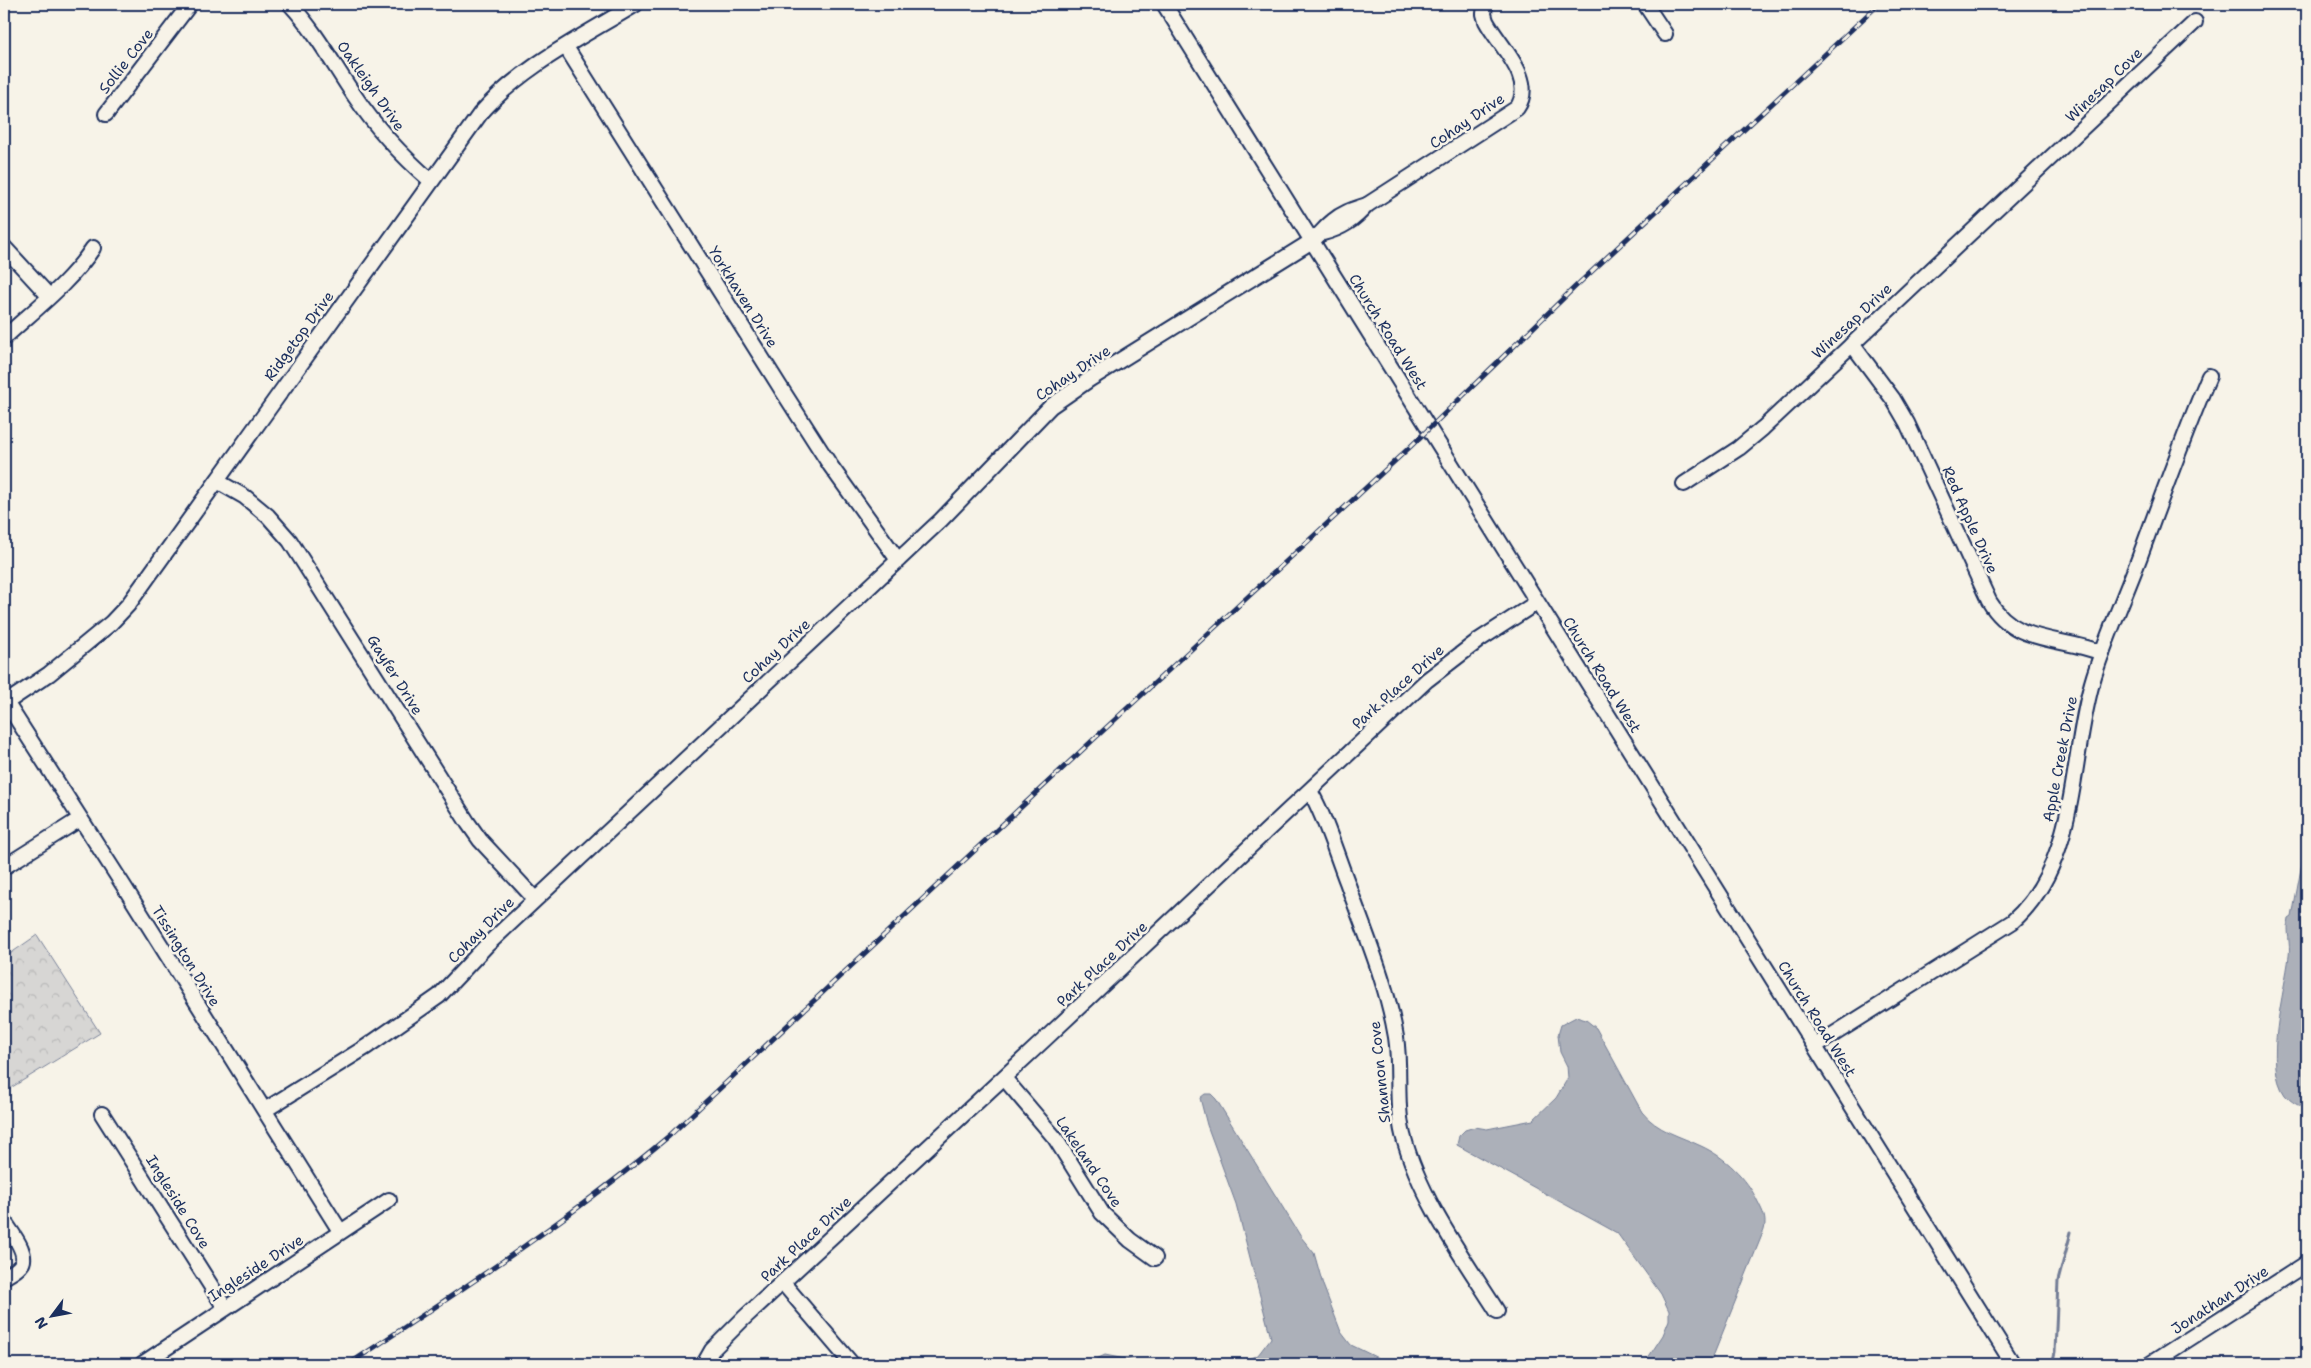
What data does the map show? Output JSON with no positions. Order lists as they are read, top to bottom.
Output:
{
  "streets": {
    "street": [
      "Sollie Cove",
      "Winesap Cove",
      "Oakleigh Drive",
      "Cohay Drive",
      "Yorkhaven Drive",
      "Winesap Drive",
      "Church Road West",
      "Ridgetop Drive",
      "Red Apple Drive",
      "Gayfer Drive",
      "Park Place Drive",
      "Apple Creek Drive",
      "Tissington Drive",
      "Shannon Cove",
      "Lakeland Cove",
      "Ingleside Cove",
      "Ingleside Drive",
      "Jonathan Drive"
    ]
  },
  "crossings": [
    ["Winesap Cove", "Winesap Drive"],
    ["Oakleigh Drive", "Ridgetop Drive"],
    ["Cohay Drive", "Yorkhaven Drive"],
    ["Cohay Drive", "Church Road West"],
    ["Cohay Drive", "Gayfer Drive"],
    ["Cohay Drive", "Tissington Drive"],
    ["Yorkhaven Drive", "Ridgetop Drive"],
    ["Winesap Drive", "Red Apple Drive"],
    ["Church Road West", "Park Place Drive"],
    ["Church Road West", "Apple Creek Drive"],
    ["Ridgetop Drive", "Gayfer Drive"],
    ["Ridgetop Drive", "Tissington Drive"],
    ["Red Apple Drive", "Apple Creek Drive"],
    ["Park Place Drive", "Shannon Cove"],
    ["Park Place Drive", "Lakeland Cove"],
    ["Tissington Drive", "Ingleside Drive"],
    ["Ingleside Cove", "Ingleside Drive"]
  ],
  "north": "bottom left"
}
